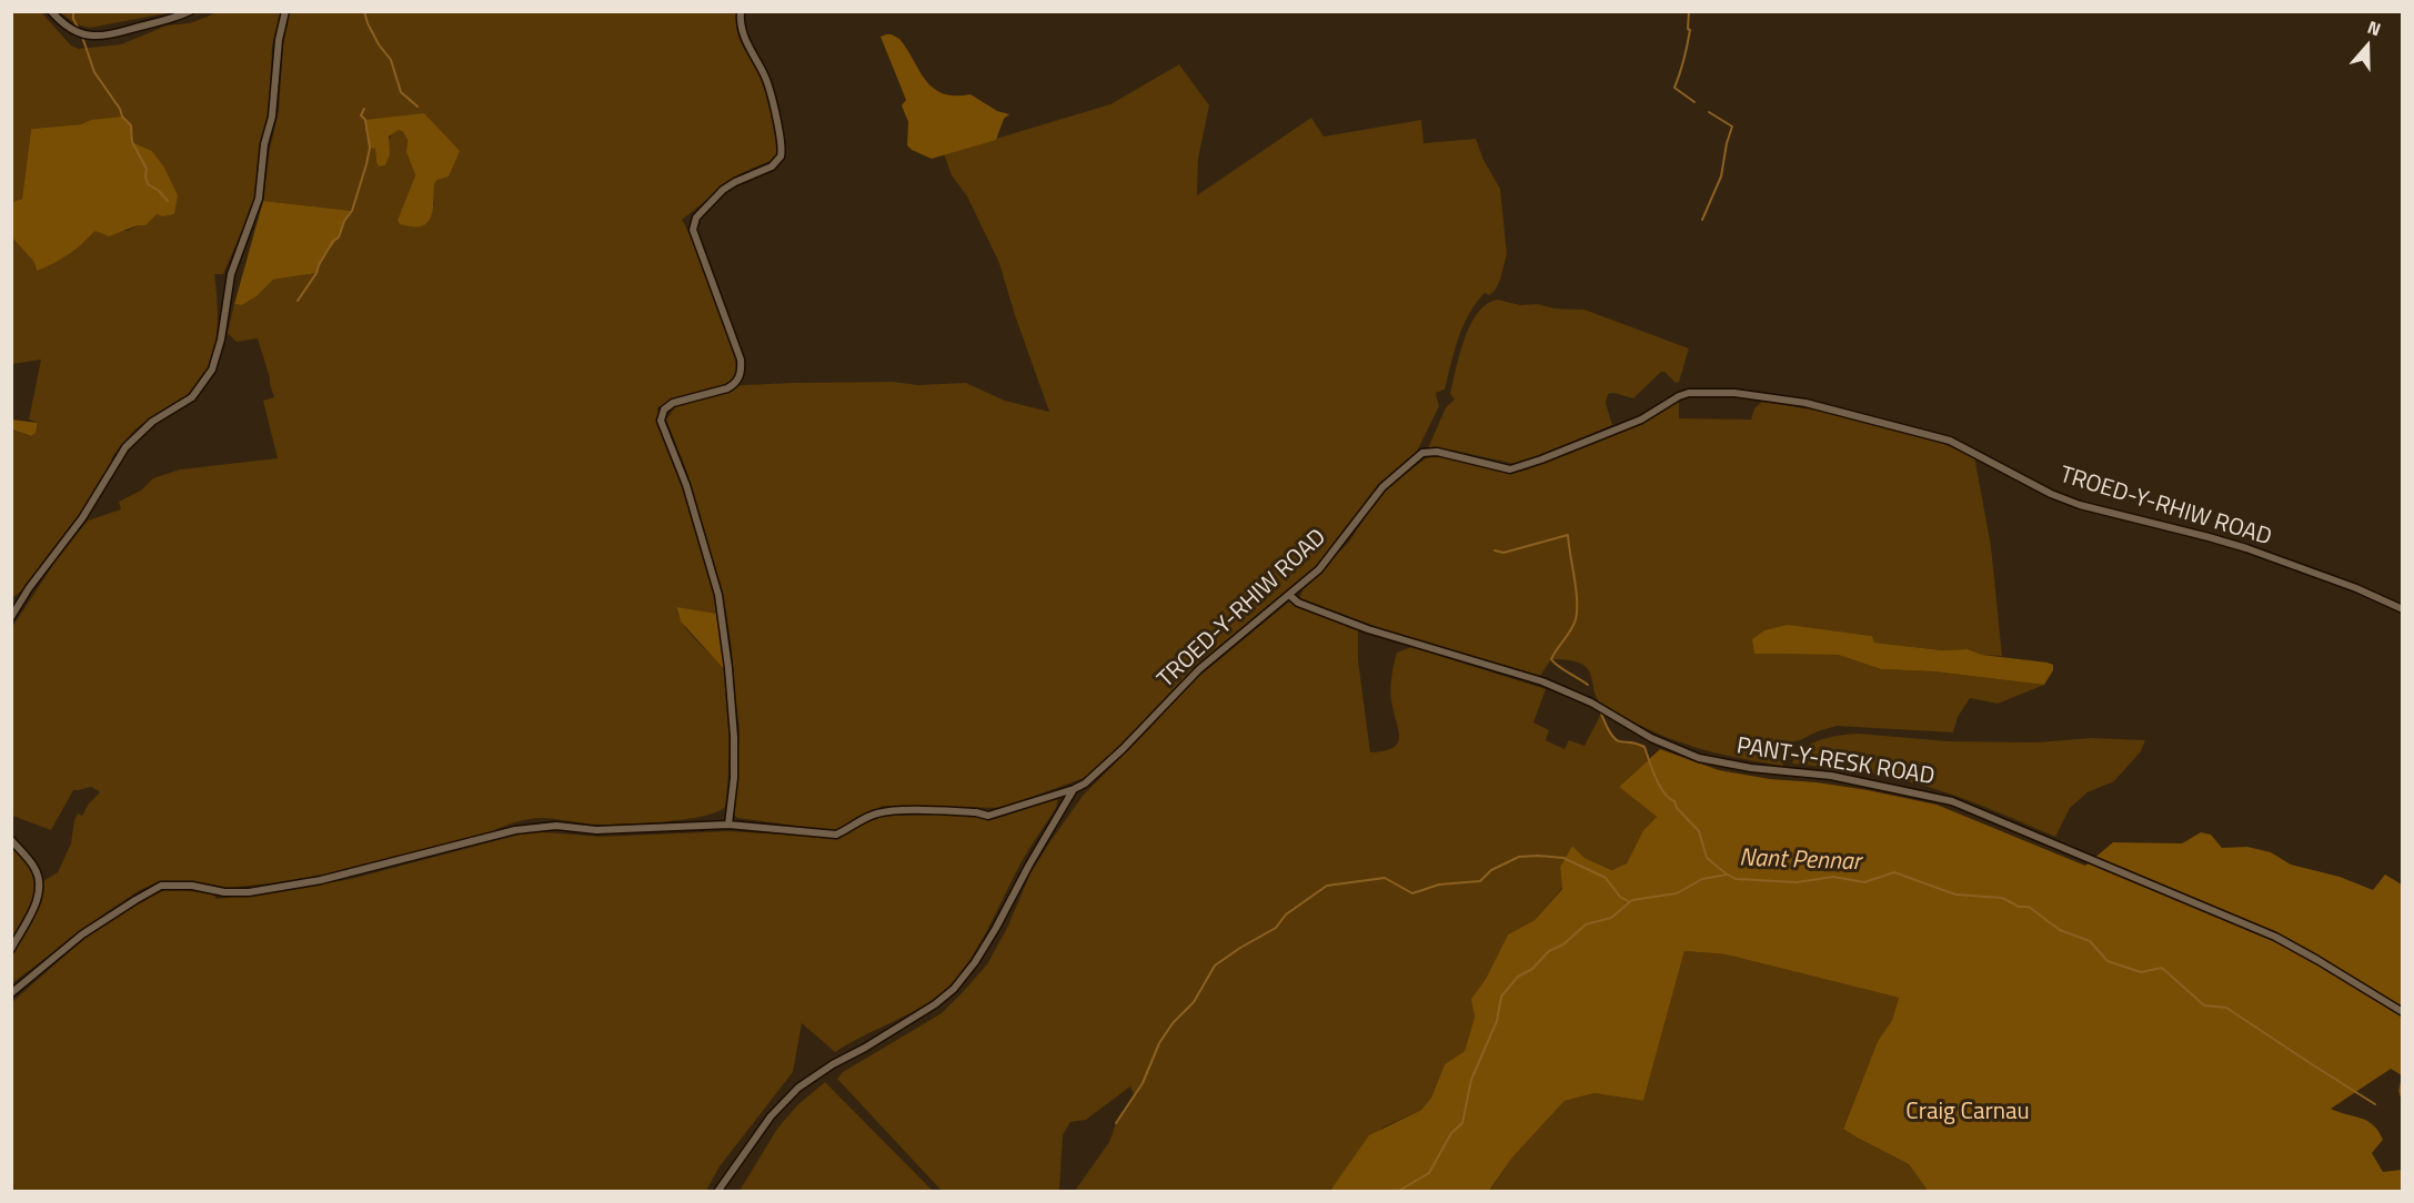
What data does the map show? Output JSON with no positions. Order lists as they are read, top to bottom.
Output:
{
  "streets": {
    "street": ["TROED-Y-RHIW ROAD", "PANT-Y-RESK ROAD"]
  },
  "crossings": [
    ["TROED-Y-RHIW ROAD", "PANT-Y-RESK ROAD"]
  ],
  "water": ["Nant Pennar"],
  "parks": ["Craig Carnau"],
  "north": "top"
}
